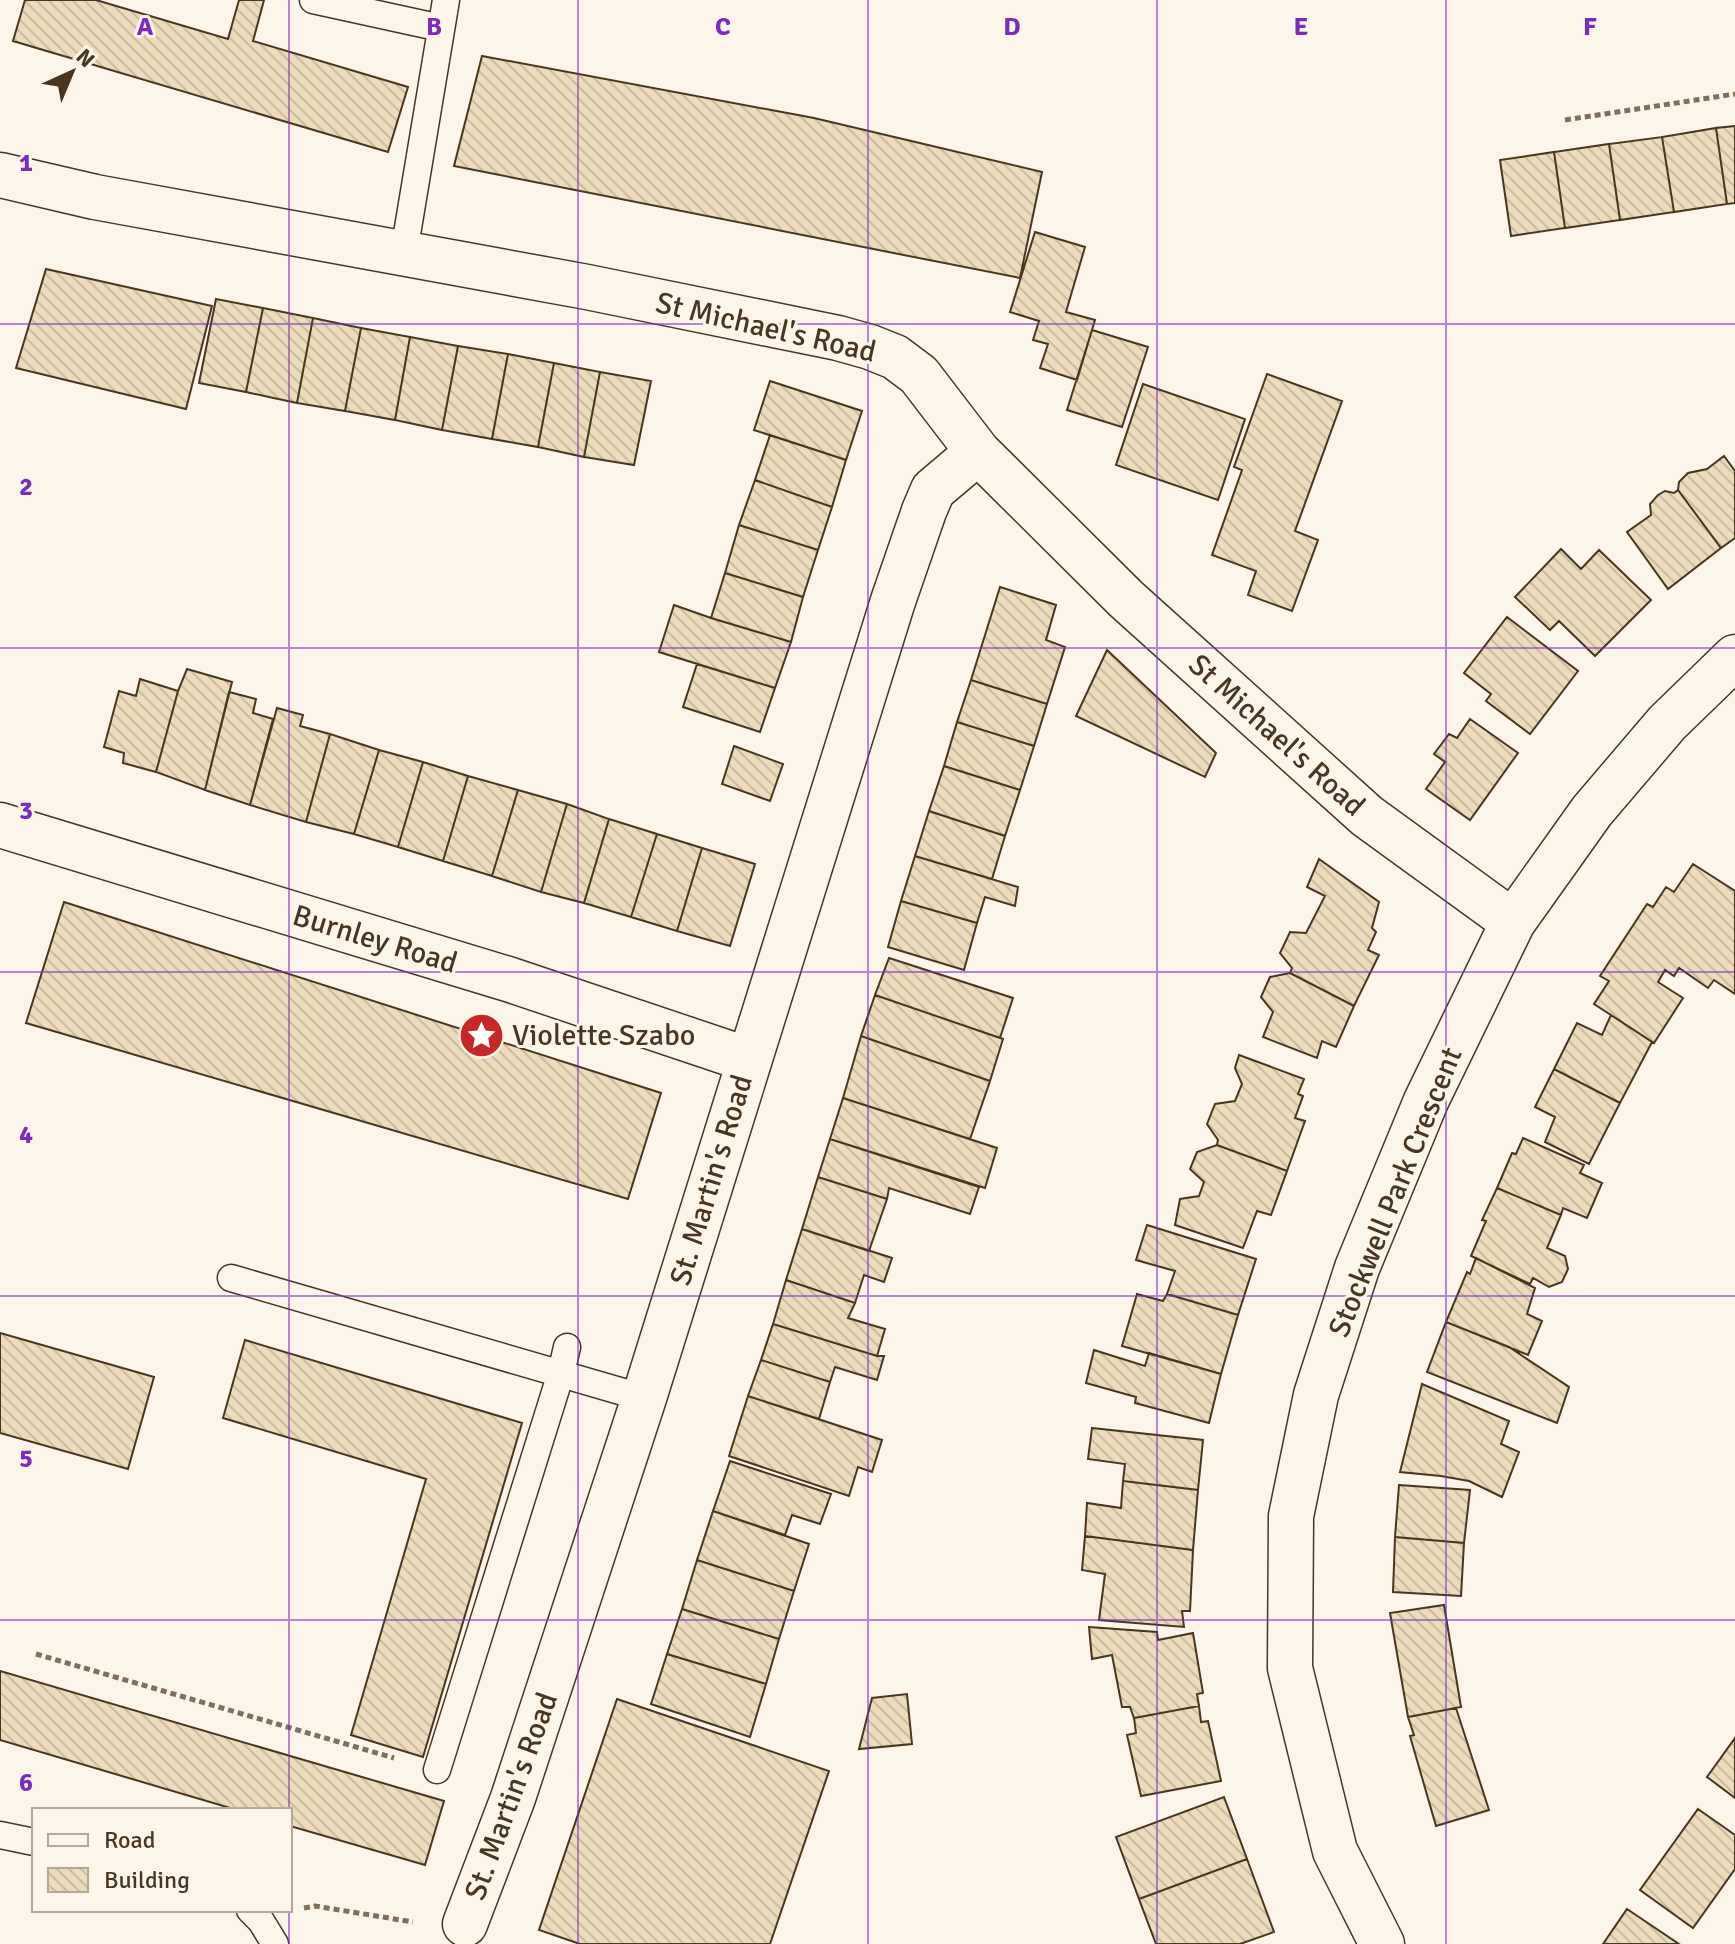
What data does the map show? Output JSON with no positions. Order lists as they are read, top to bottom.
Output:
{
  "streets": {
    "street": [
      "St Michael's Road",
      "Burnley Road",
      "St. Martin's Road",
      "Stockwell Park Crescent"
    ]
  },
  "crossings": [
    ["St Michael's Road", "St. Martin's Road"],
    ["St Michael's Road", "Stockwell Park Crescent"],
    ["Burnley Road", "St. Martin's Road"]
  ],
  "places": {
    "place": ["Violette Szabo"]
  },
  "legend": ["Road", "Building"],
  "north": "top right",
  "grid": {
    "columns": [
      "A",
      "B",
      "C",
      "D",
      "E",
      "F"
    ],
    "rows": [
      "1",
      "2",
      "3",
      "4",
      "5",
      "6"
    ]
  }
}
